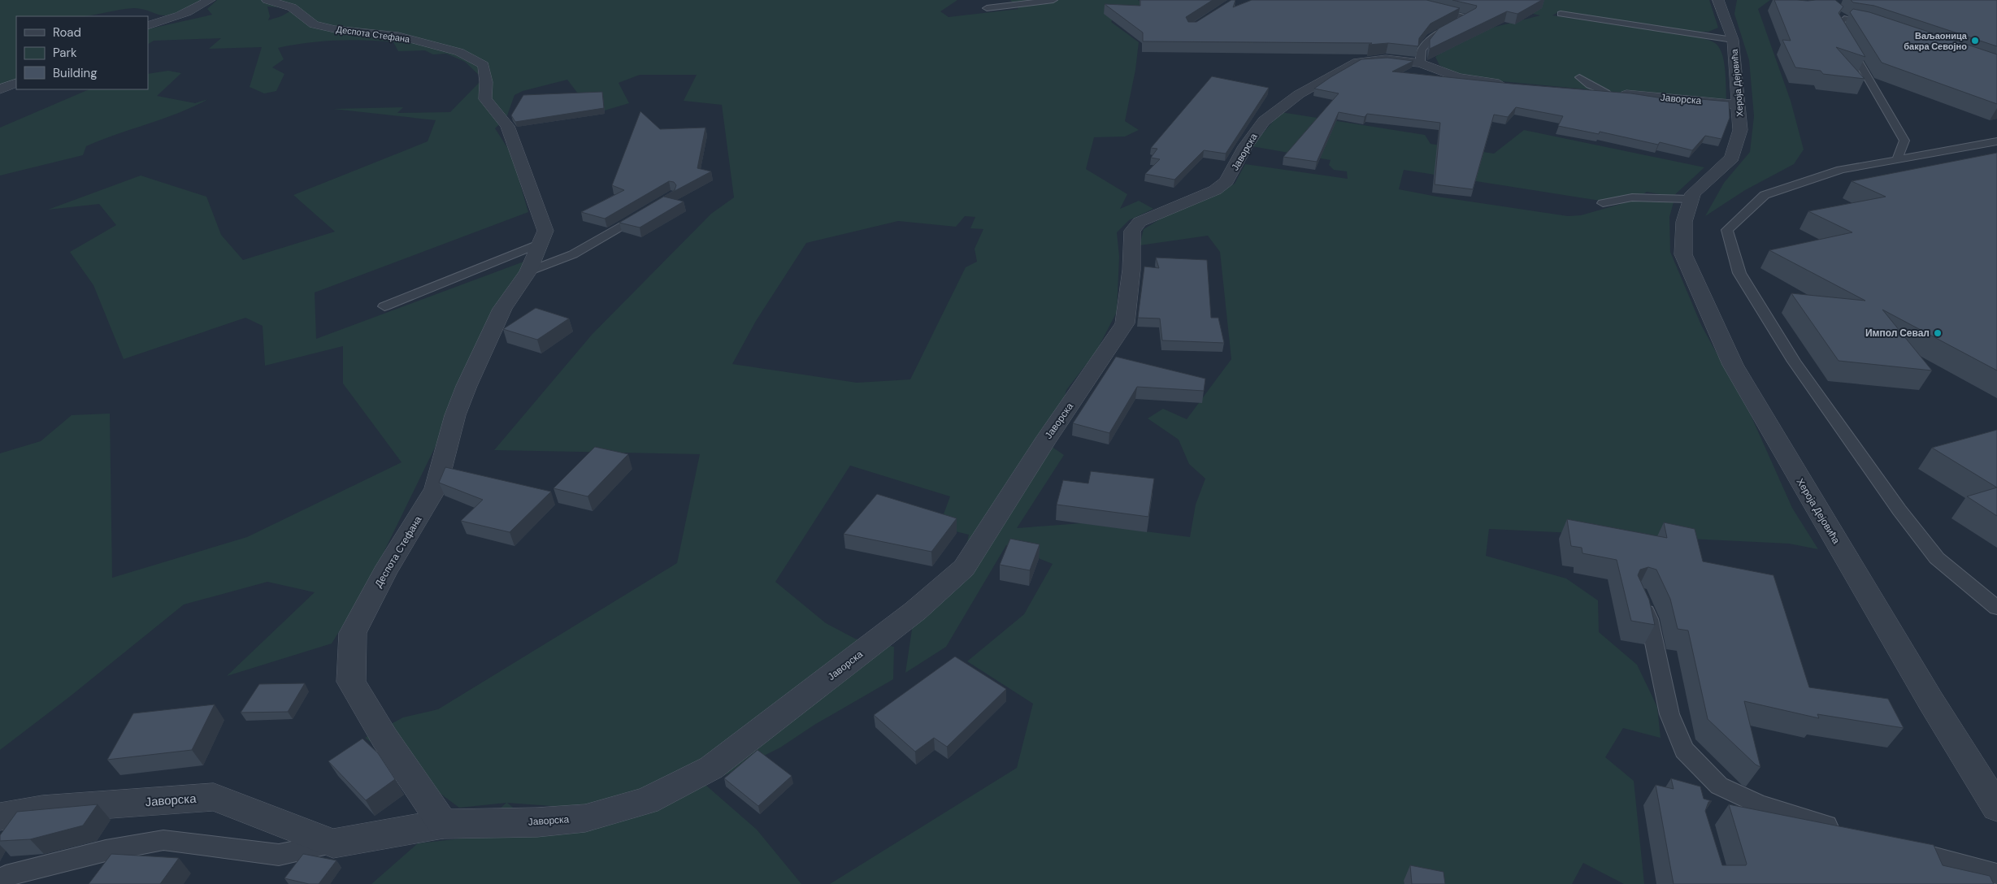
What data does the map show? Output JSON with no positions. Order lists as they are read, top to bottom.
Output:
{
  "streets": {
    "street": ["Деспота Стефана", "Хероја Дејовића", "Јаворска"]
  },
  "crossings": [
    ["Деспота Стефана", "Јаворска"],
    ["Хероја Дејовића", "Јаворска"]
  ],
  "places": ["Ваљаоница бакра Севојно", "Импол Севал"],
  "legend": ["Road", "Park", "Building"]
}
